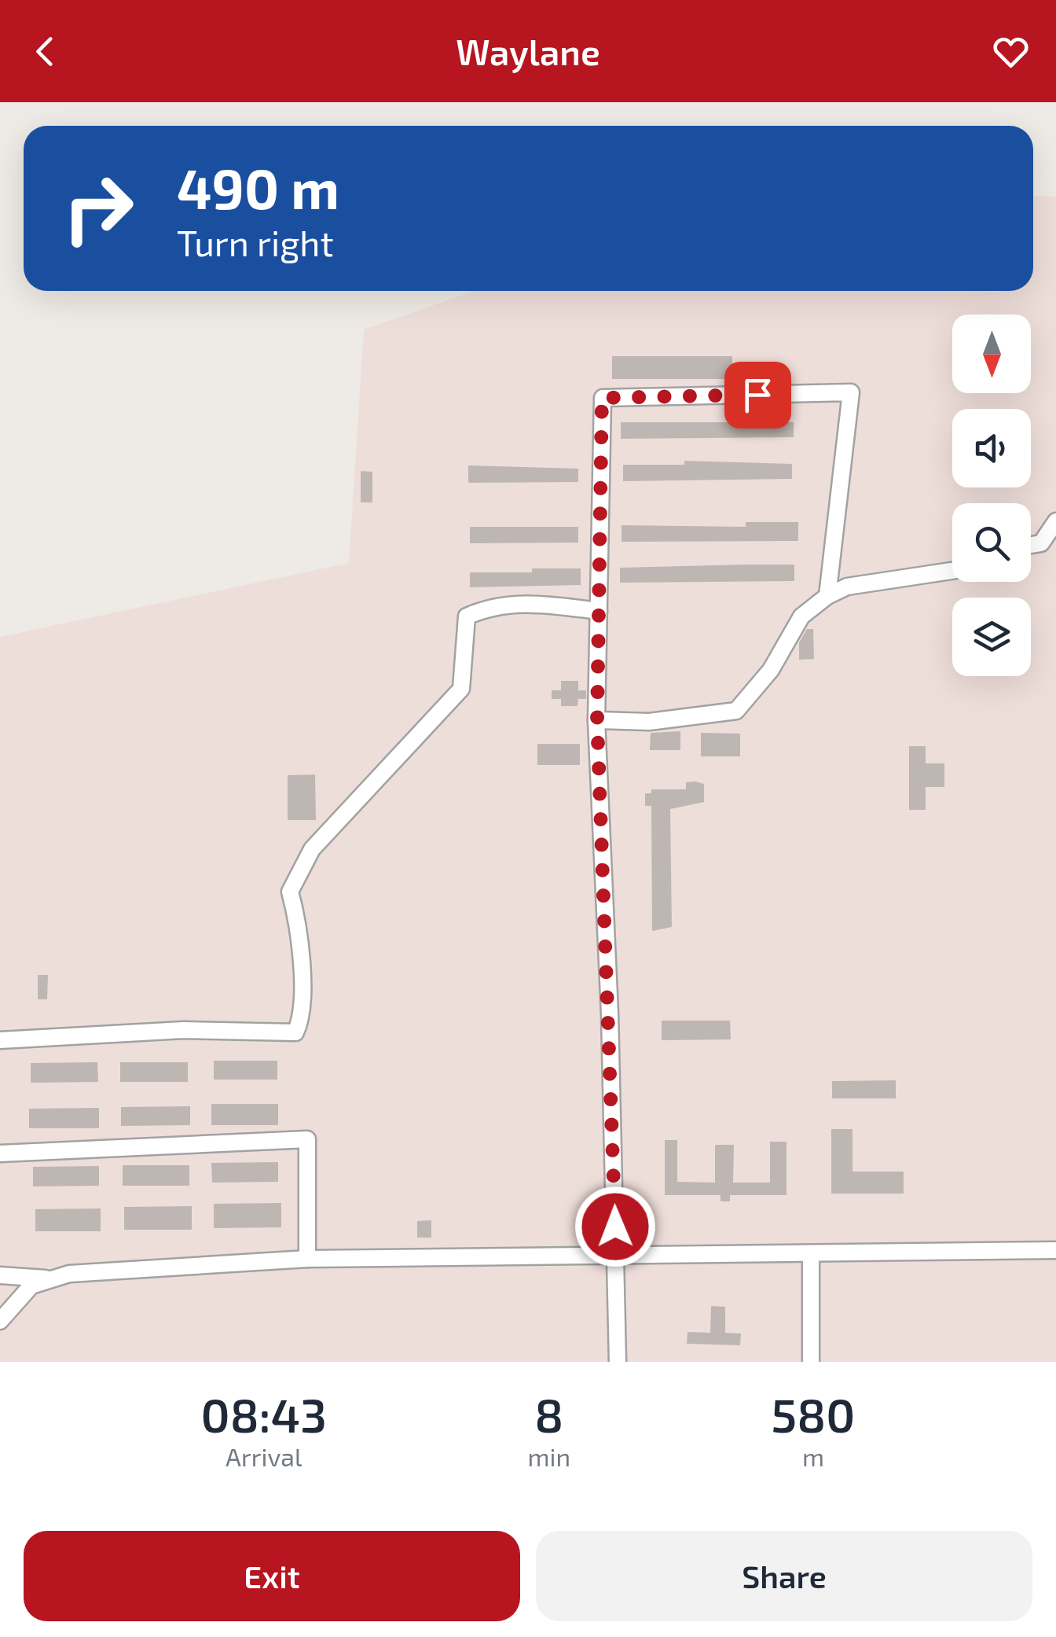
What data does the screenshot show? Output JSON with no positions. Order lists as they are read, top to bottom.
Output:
{
  "north": "bottom",
  "page": {
    "header": "Waylane",
    "turn": ["490 m", "Turn right"],
    "eta": [
      "08:43",
      "Arrival",
      "8",
      "min",
      "580",
      "m"
    ],
    "buttons": ["Exit", "Share"]
  }
}
